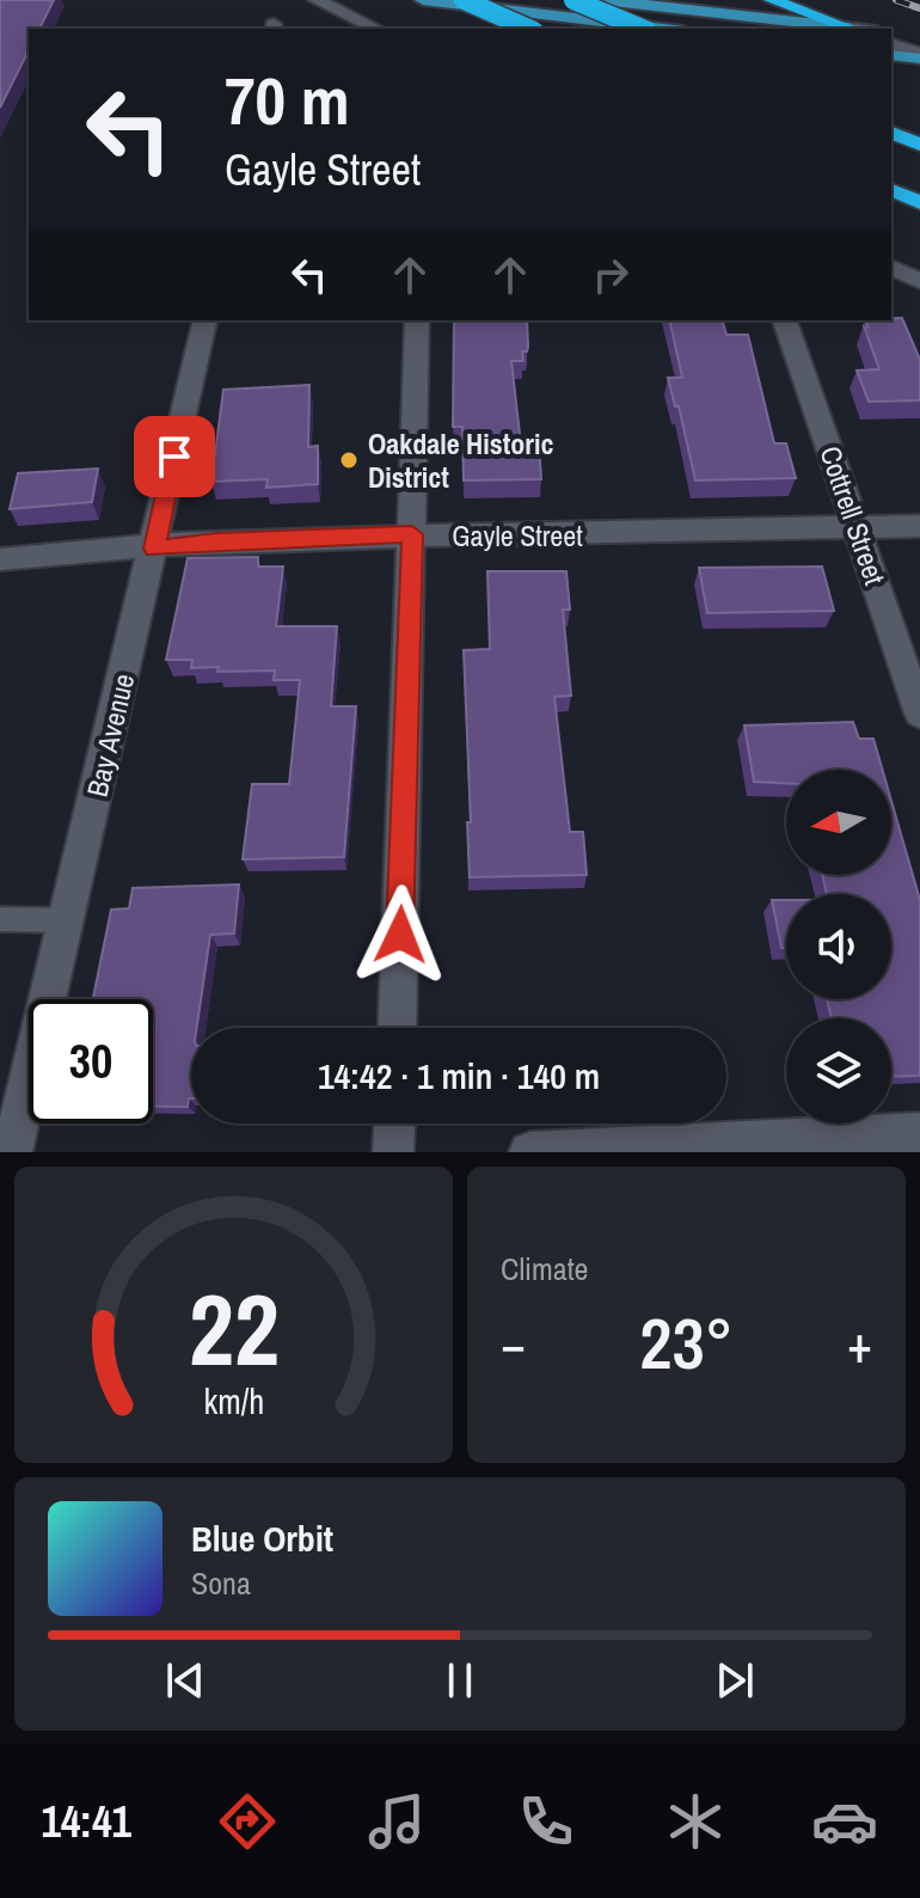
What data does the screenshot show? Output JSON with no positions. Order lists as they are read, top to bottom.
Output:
{
  "streets": {
    "street": ["Cottrell Street", "Gayle Street", "Bay Avenue"]
  },
  "crossings": [
    ["Cottrell Street", "Gayle Street"],
    ["Gayle Street", "Bay Avenue"]
  ],
  "places": ["Oakdale Historic District"],
  "north": "left",
  "page": {
    "turn": ["70 m", "Gayle Street"],
    "limit": "30",
    "trip": "14:42 · 1 min · 140 m",
    "tile": "Climate",
    "heat": ["−", "23°", "+"],
    "song": ["Blue Orbit", "Sona"],
    "tabs": "14:41",
    "gauge": ["22", "km/h"]
  }
}
